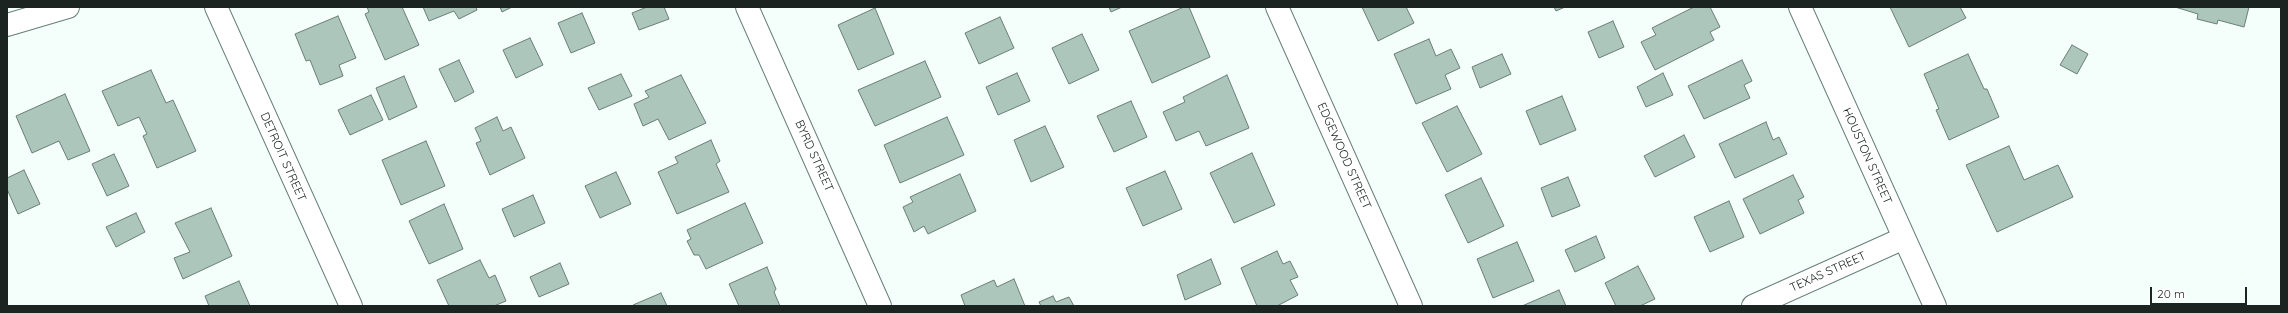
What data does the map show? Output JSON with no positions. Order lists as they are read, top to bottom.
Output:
{
  "streets": {
    "street": [
      "BYRD STREET",
      "EDGEWOOD STREET",
      "HOUSTON STREET",
      "DETROIT STREET",
      "TEXAS STREET"
    ]
  },
  "crossings": [
    ["HOUSTON STREET", "TEXAS STREET"]
  ],
  "scale_bar": "20 m"
}
